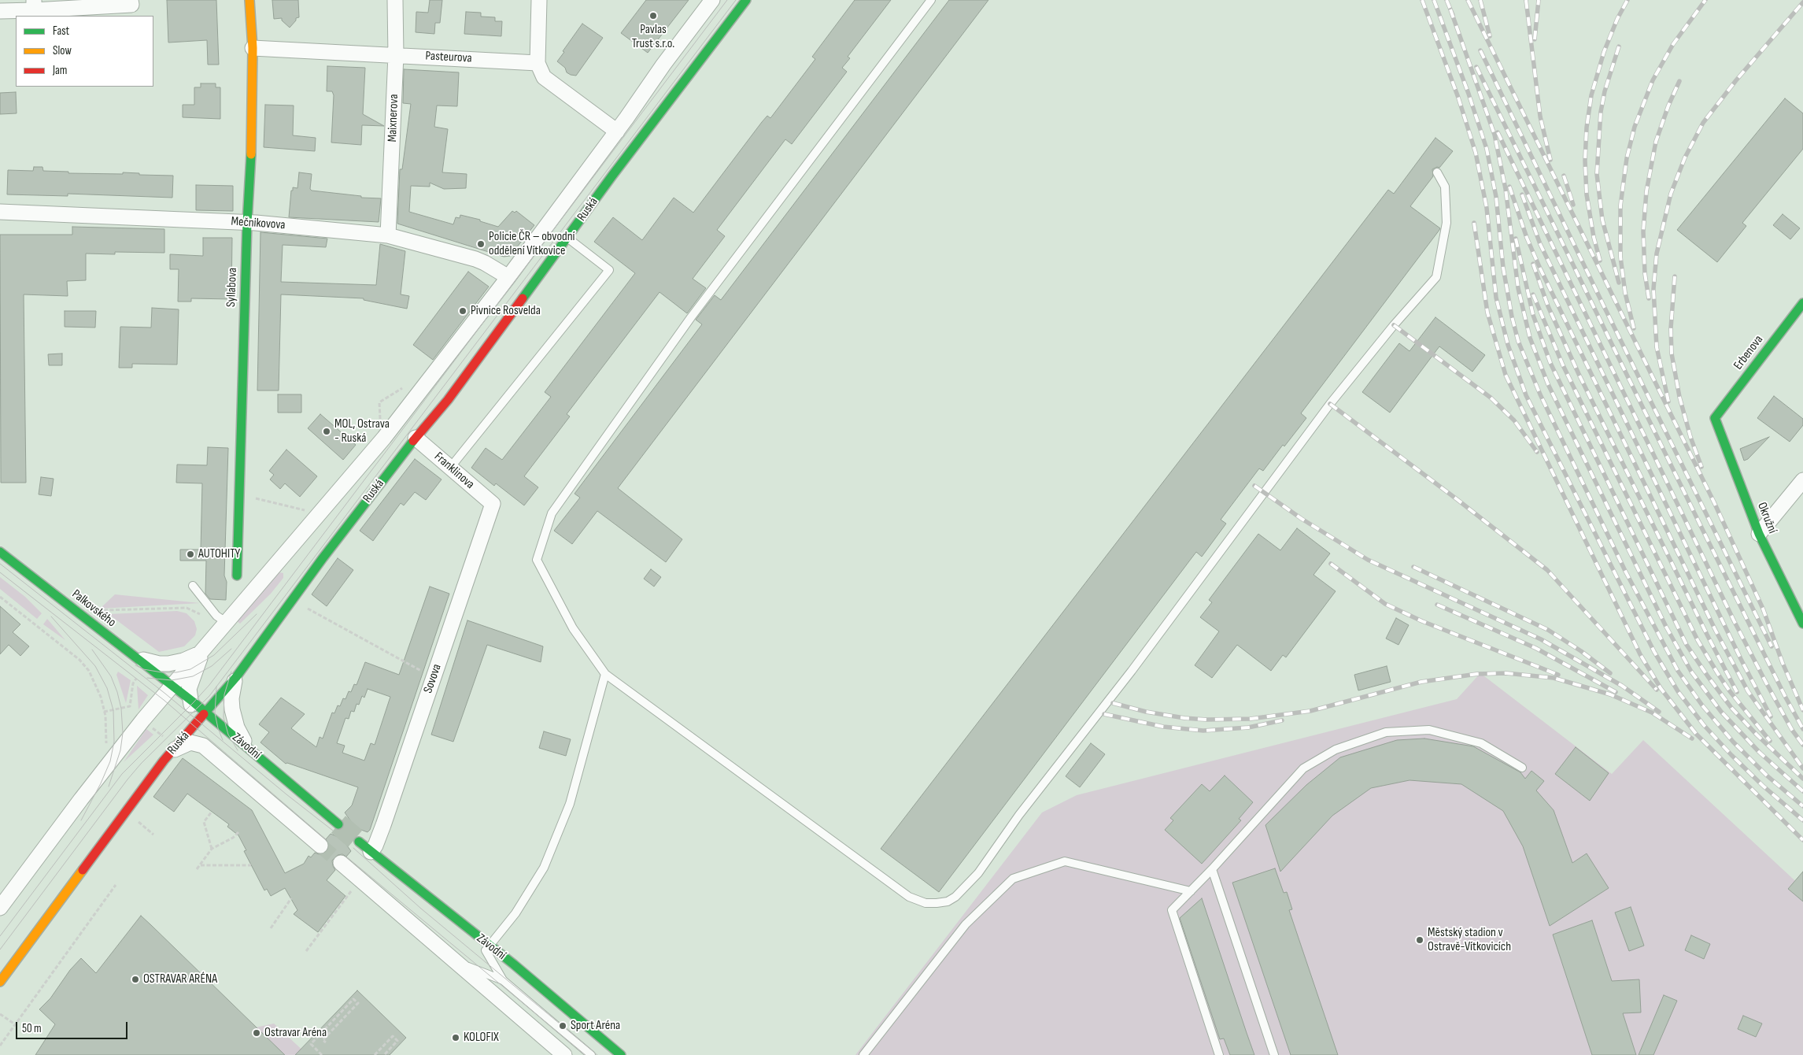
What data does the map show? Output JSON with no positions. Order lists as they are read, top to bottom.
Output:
{
  "streets": {
    "street": [
      "Pasteurova",
      "Maixnerova",
      "Ruská",
      "Mečnikovova",
      "Syllabova",
      "Erbenova",
      "Franklinova",
      "Okružní",
      "Palkovského",
      "Sovova",
      "Závodní"
    ]
  },
  "crossings": [
    ["Pasteurova", "Maixnerova"],
    ["Pasteurova", "Syllabova"],
    ["Maixnerova", "Mečnikovova"],
    ["Ruská", "Mečnikovova"],
    ["Ruská", "Franklinova"],
    ["Ruská", "Palkovského"],
    ["Ruská", "Závodní"],
    ["Mečnikovova", "Syllabova"],
    ["Erbenova", "Okružní"],
    ["Franklinova", "Sovova"],
    ["Sovova", "Závodní"]
  ],
  "places": [
    "Pavlas Trust s.r.o.",
    "Policie ČR – obvodní oddělení Vítkovice",
    "Pivnice Rosvelda",
    "MOL, Ostrava - Ruská",
    "AUTOHITY",
    "Městský stadion v Ostravě-Vítkovicích",
    "OSTRAVAR ARÉNA",
    "Sport Aréna",
    "Ostravar Aréna",
    "KOLOFIX"
  ],
  "legend": ["Fast", "Slow", "Jam"],
  "scale_bar": "50 m"
}
